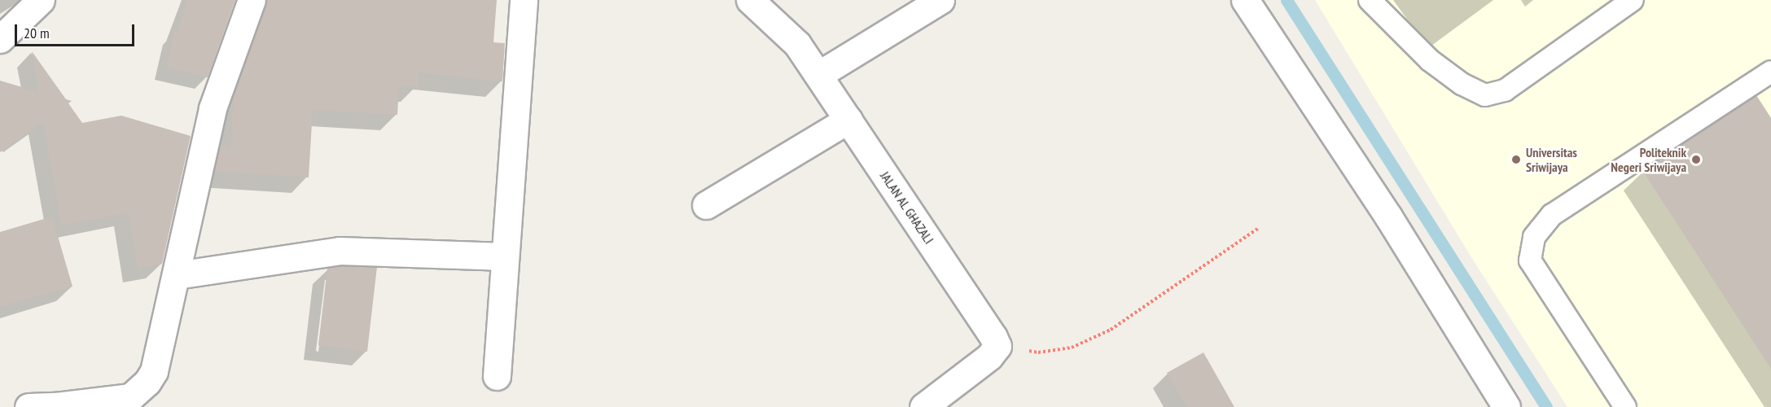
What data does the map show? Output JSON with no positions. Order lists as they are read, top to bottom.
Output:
{
  "streets": {
    "street": ["JALAN AL GHAZALI"]
  },
  "places": ["Universitas Sriwijaya", "Politeknik Negeri Sriwijaya"],
  "scale_bar": "20 m"
}
